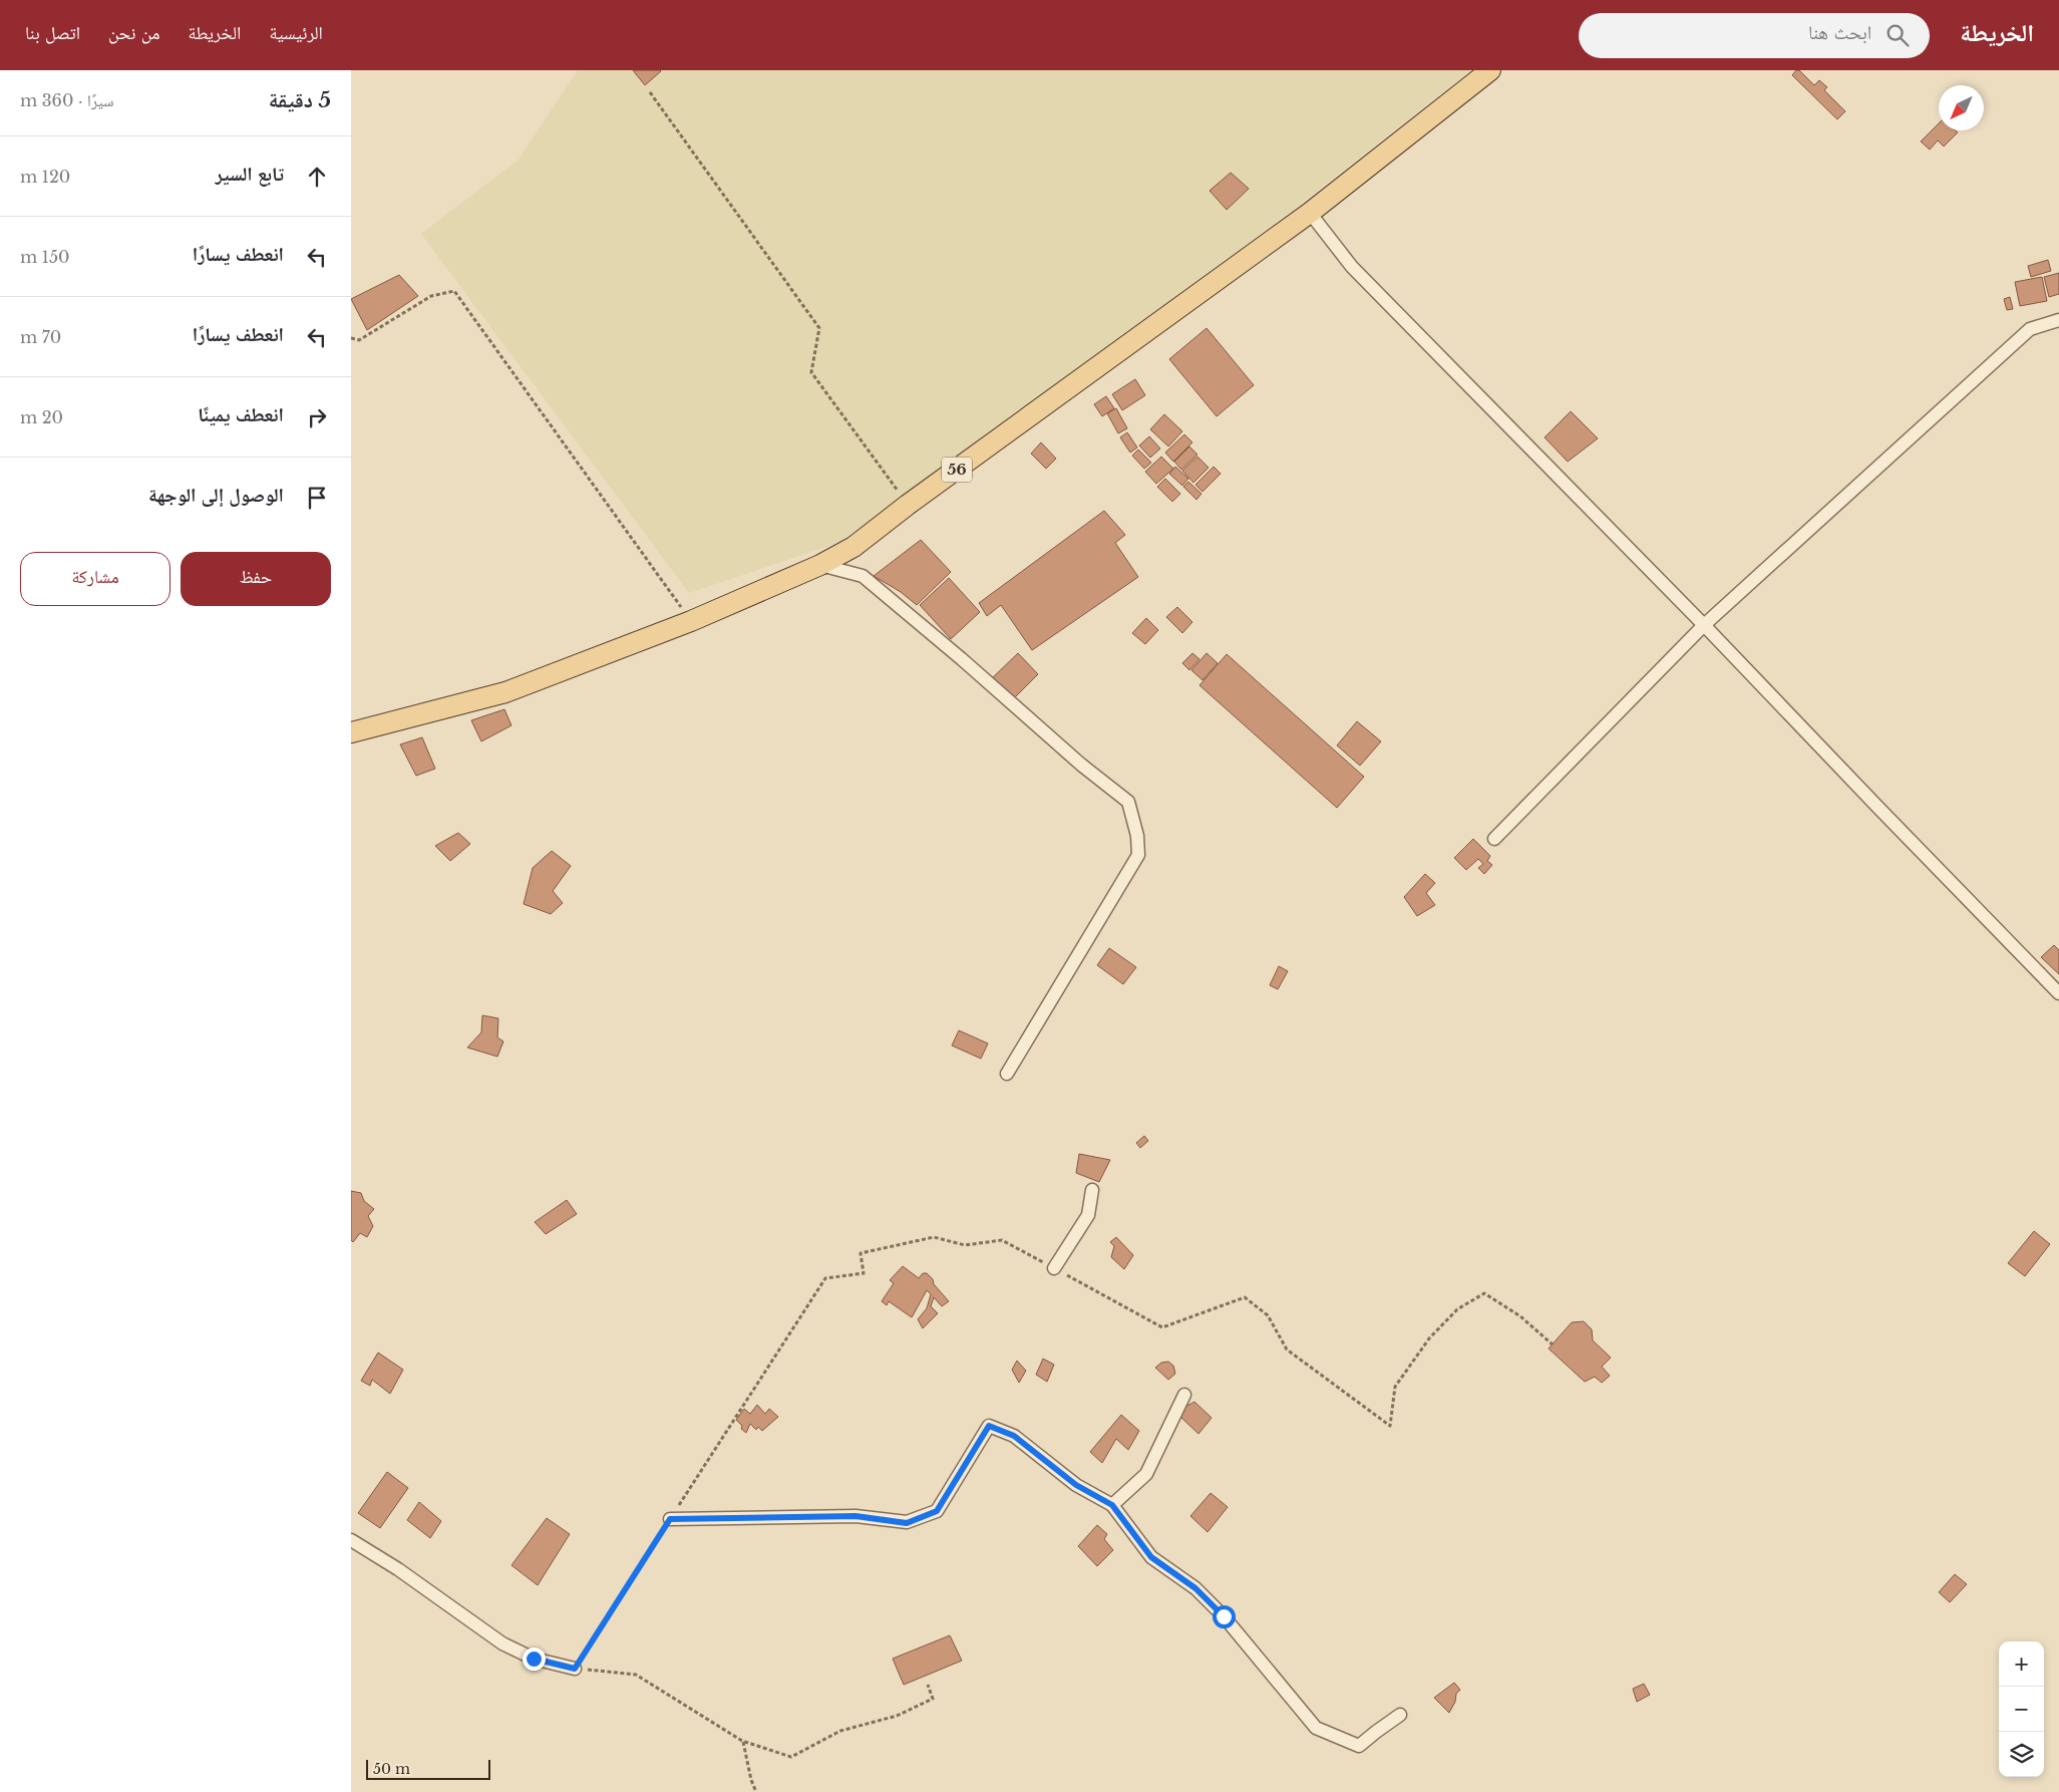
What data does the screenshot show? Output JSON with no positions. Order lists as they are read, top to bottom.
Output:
{
  "streets": {
    "main road": ["56"]
  },
  "scale_bar": "50 m",
  "north": "bottom left",
  "page": {
    "header": "الخريطة",
    "search": "ابحث هنا",
    "nav": [
      "الرئيسية",
      "الخريطة",
      "من نحن",
      "اتصل بنا"
    ],
    "heading": ["5 دقيقة", "سيرًا · 360 m"],
    "list": [
      ["تابع السير", "120 m"],
      ["انعطف يسارًا", "150 m"],
      ["انعطف يسارًا", "70 m"],
      ["انعطف يمينًا", "20 m"],
      "الوصول إلى الوجهة"
    ],
    "buttons": ["حفظ", "مشاركة"],
    "map_buttons": ["+", "−"],
    "scale": "50 m"
  }
}
